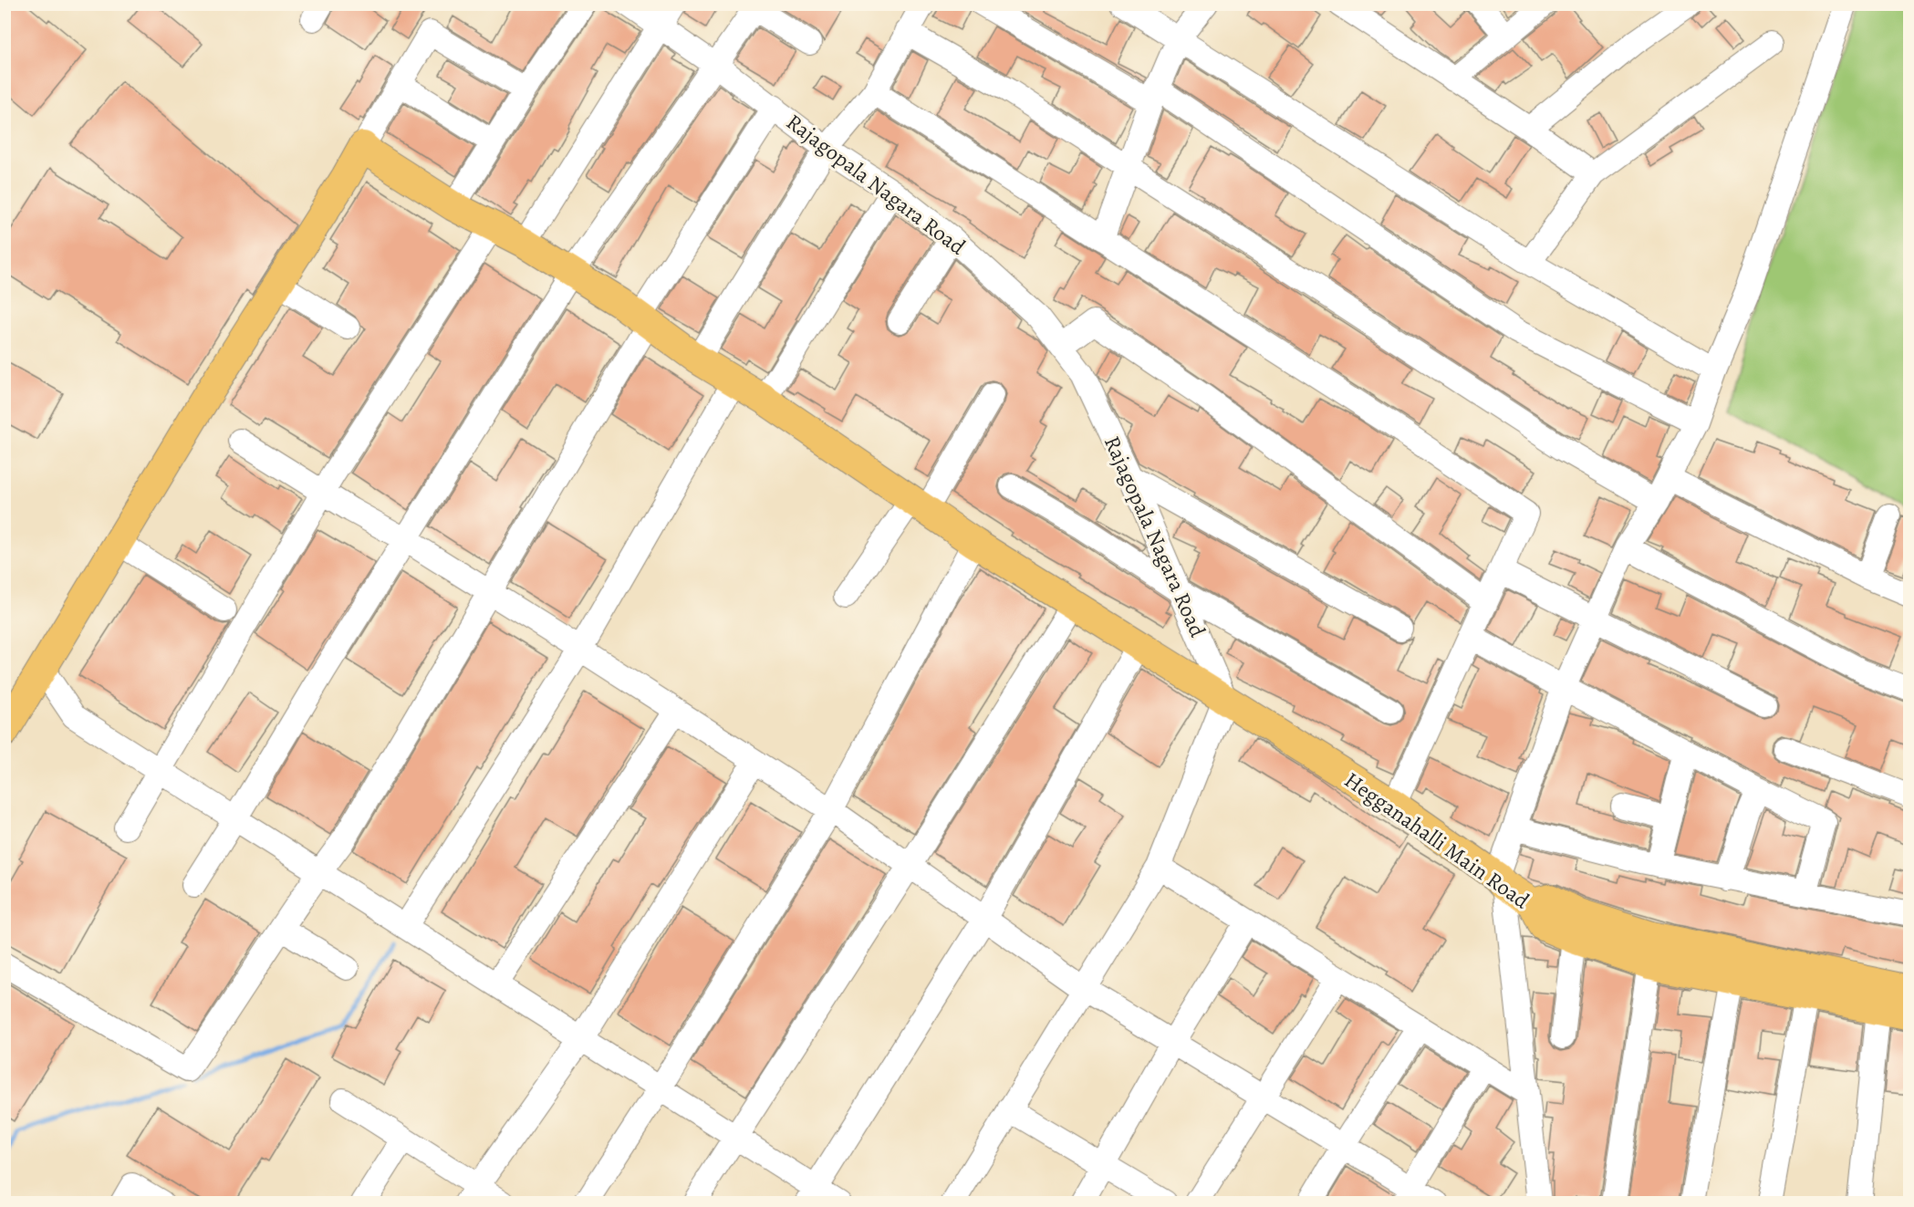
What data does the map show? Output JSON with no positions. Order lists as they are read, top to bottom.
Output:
{
  "streets": {
    "main road": ["Hegganahalli Main Road"],
    "street": ["Rajagopala Nagara Road"]
  },
  "crossings": [
    ["Rajagopala Nagara Road", "Hegganahalli Main Road"]
  ]
}
